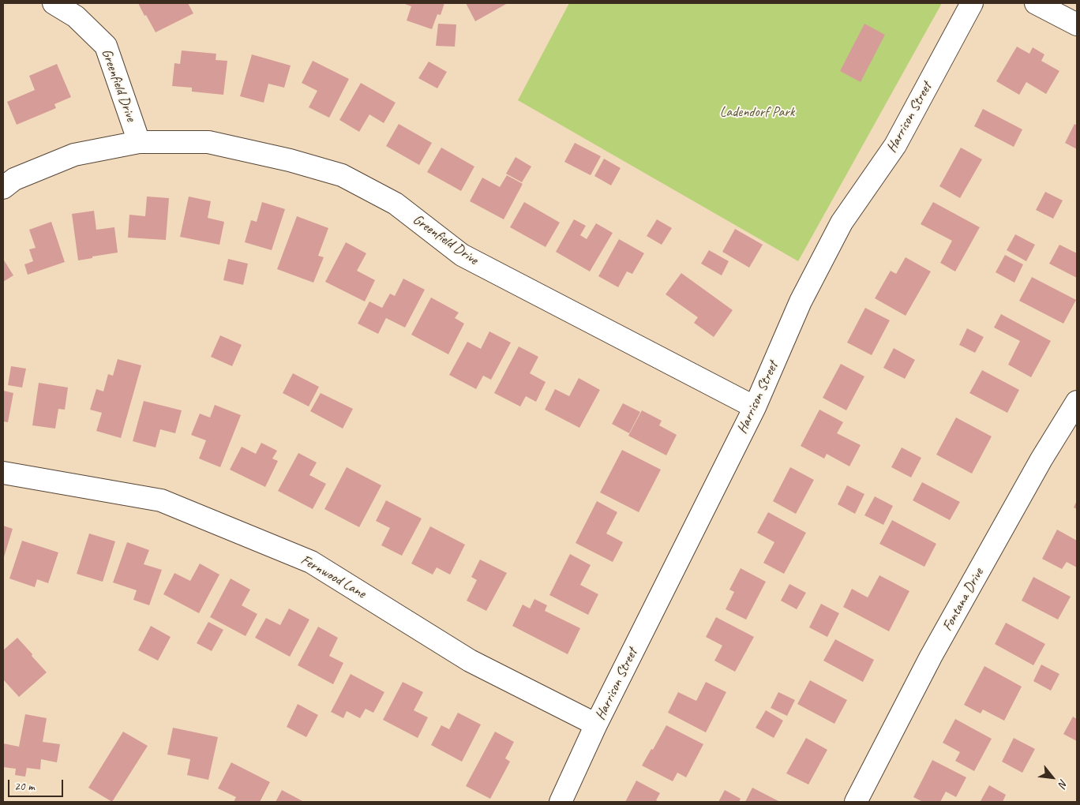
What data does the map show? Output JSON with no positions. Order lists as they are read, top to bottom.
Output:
{
  "streets": {
    "street": [
      "Greenfield Drive",
      "Harrison Street",
      "Fernwood Lane",
      "Fontana Drive"
    ]
  },
  "crossings": [
    ["Greenfield Drive", "Harrison Street"],
    ["Harrison Street", "Fernwood Lane"]
  ],
  "parks": ["Ladendorf Park"],
  "scale_bar": "20 m",
  "north": "bottom right"
}
